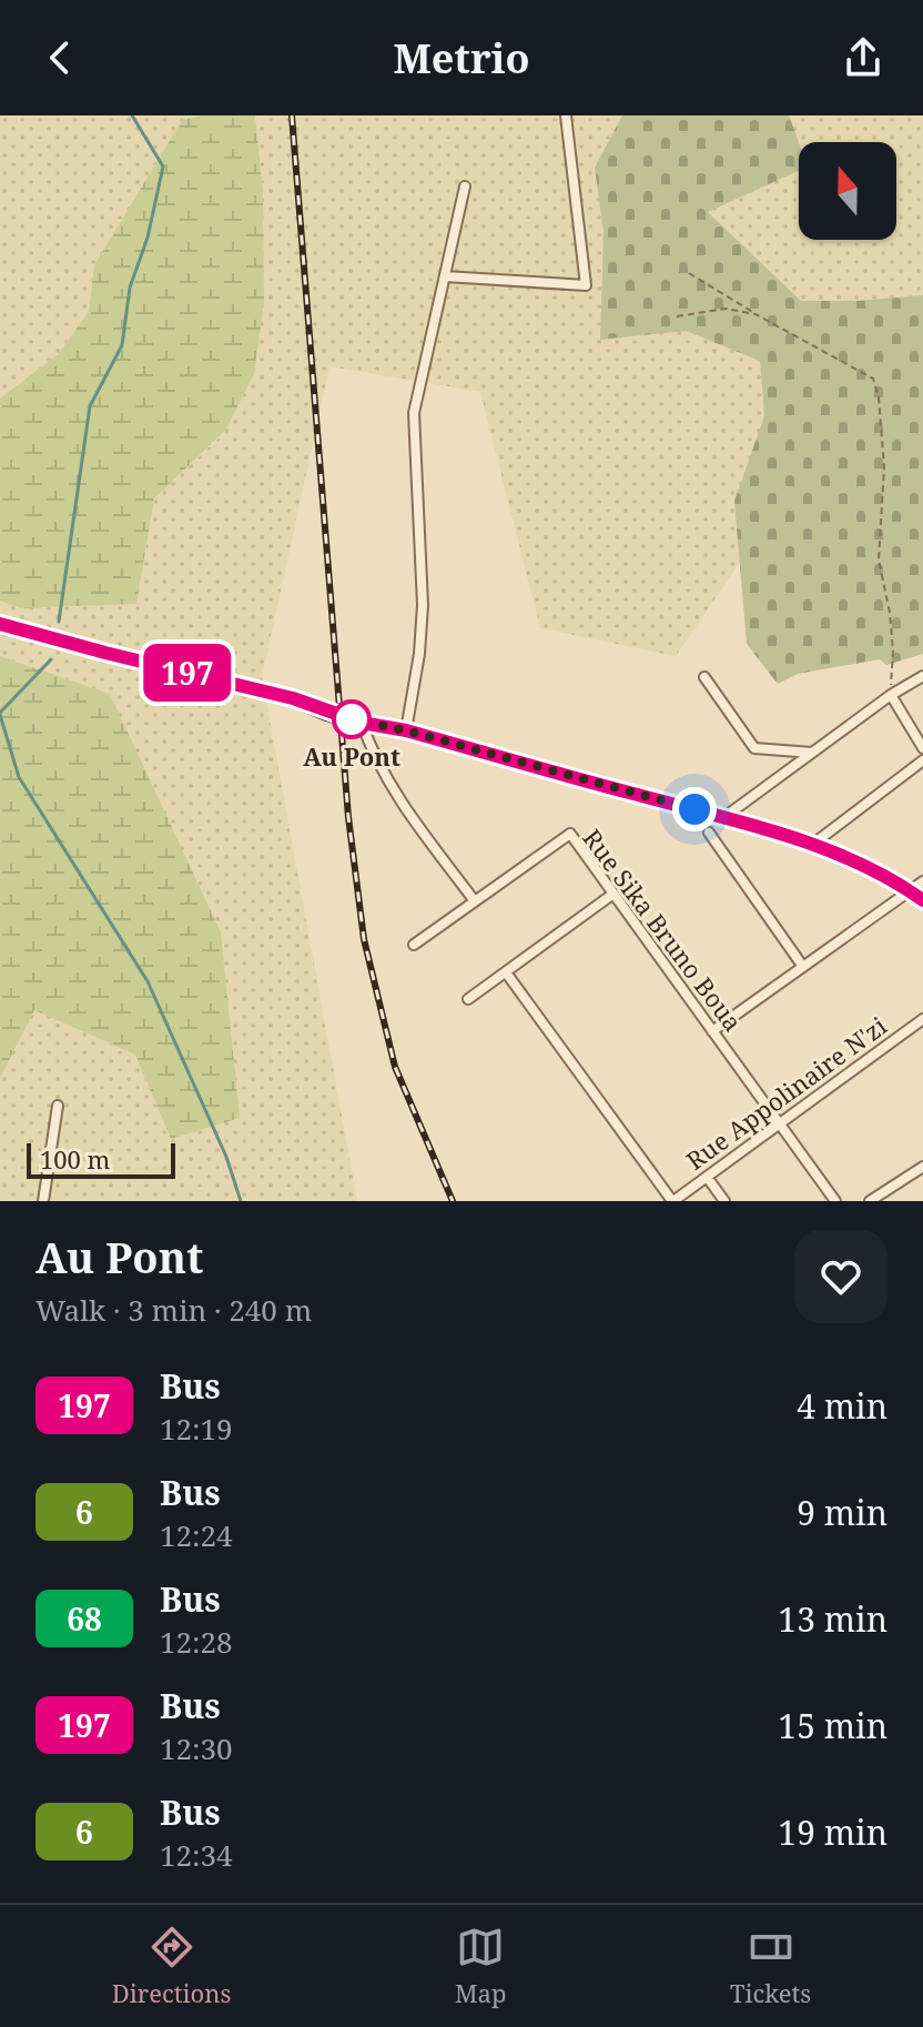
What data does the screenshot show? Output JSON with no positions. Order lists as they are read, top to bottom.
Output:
{
  "streets": {
    "street": ["Rue Sika Bruno Boua", "Rue Appolinaire N'zi"]
  },
  "crossings": [
    ["Rue Sika Bruno Boua", "Rue Appolinaire N'zi"]
  ],
  "places": ["Au Pont"],
  "lines": ["bus line 197"],
  "scale_bar": "100 m",
  "north": "top",
  "page": {
    "header": "Metrio",
    "on_map": "197",
    "scale": "100 m",
    "heading": ["Au Pont", "Walk · 3 min · 240 m"],
    "list": [
      {
        "mark": "197",
        "name": "Bus",
        "note": "12:19",
        "value": "4 min"
      },
      {
        "mark": "6",
        "name": "Bus",
        "note": "12:24",
        "value": "9 min"
      },
      {
        "mark": "68",
        "name": "Bus",
        "note": "12:28",
        "value": "13 min"
      },
      {
        "mark": "197",
        "name": "Bus",
        "note": "12:30",
        "value": "15 min"
      },
      {
        "mark": "6",
        "name": "Bus",
        "note": "12:34",
        "value": "19 min"
      }
    ],
    "tabs": ["Directions", "Map", "Tickets"]
  }
}
